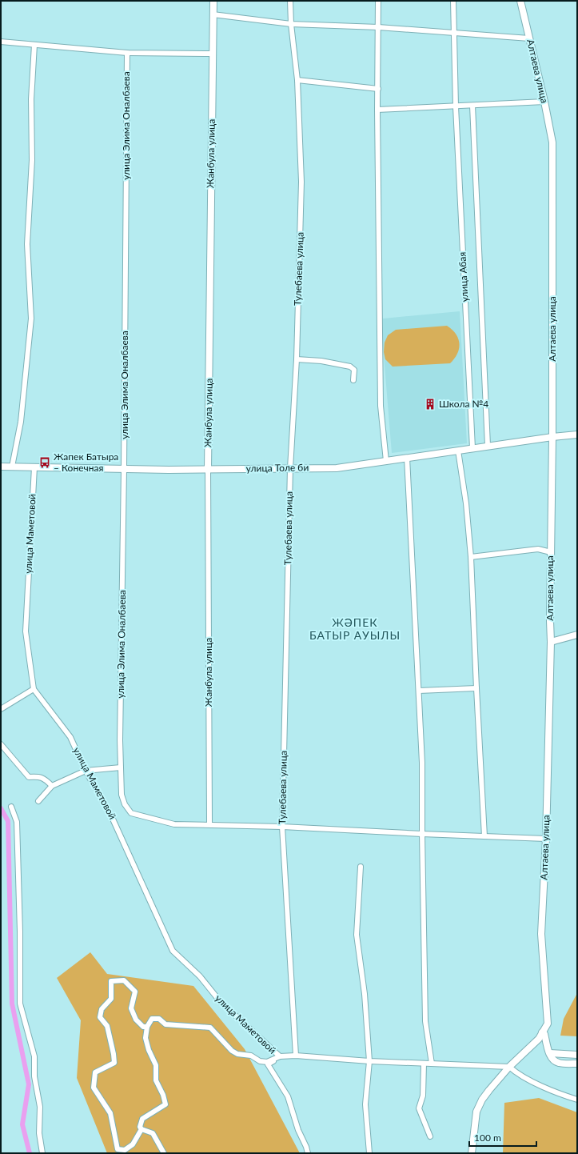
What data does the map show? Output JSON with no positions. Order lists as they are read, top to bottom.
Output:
{
  "streets": {
    "street": [
      "Алтаева улица",
      "улица Элима Оналбаева",
      "Жанбула улица",
      "Тулебаева улица",
      "улица Абая",
      "улица Толе би",
      "улица Маметовой"
    ]
  },
  "crossings": [
    ["Алтаева улица", "улица Толе би"],
    ["улица Элима Оналбаева", "Жанбула улица"],
    ["улица Элима Оналбаева", "улица Толе би"],
    ["Жанбула улица", "улица Толе би"],
    ["Тулебаева улица", "улица Толе би"],
    ["улица Абая", "улица Толе би"],
    ["улица Толе би", "улица Маметовой"]
  ],
  "districts": ["ЖӘПЕК БАТЫР АУЫЛЫ"],
  "places": {
    "building": ["Школа №4"],
    "bus stop": ["Жапек Батыра – Конечная"]
  },
  "scale_bar": "100 m"
}
